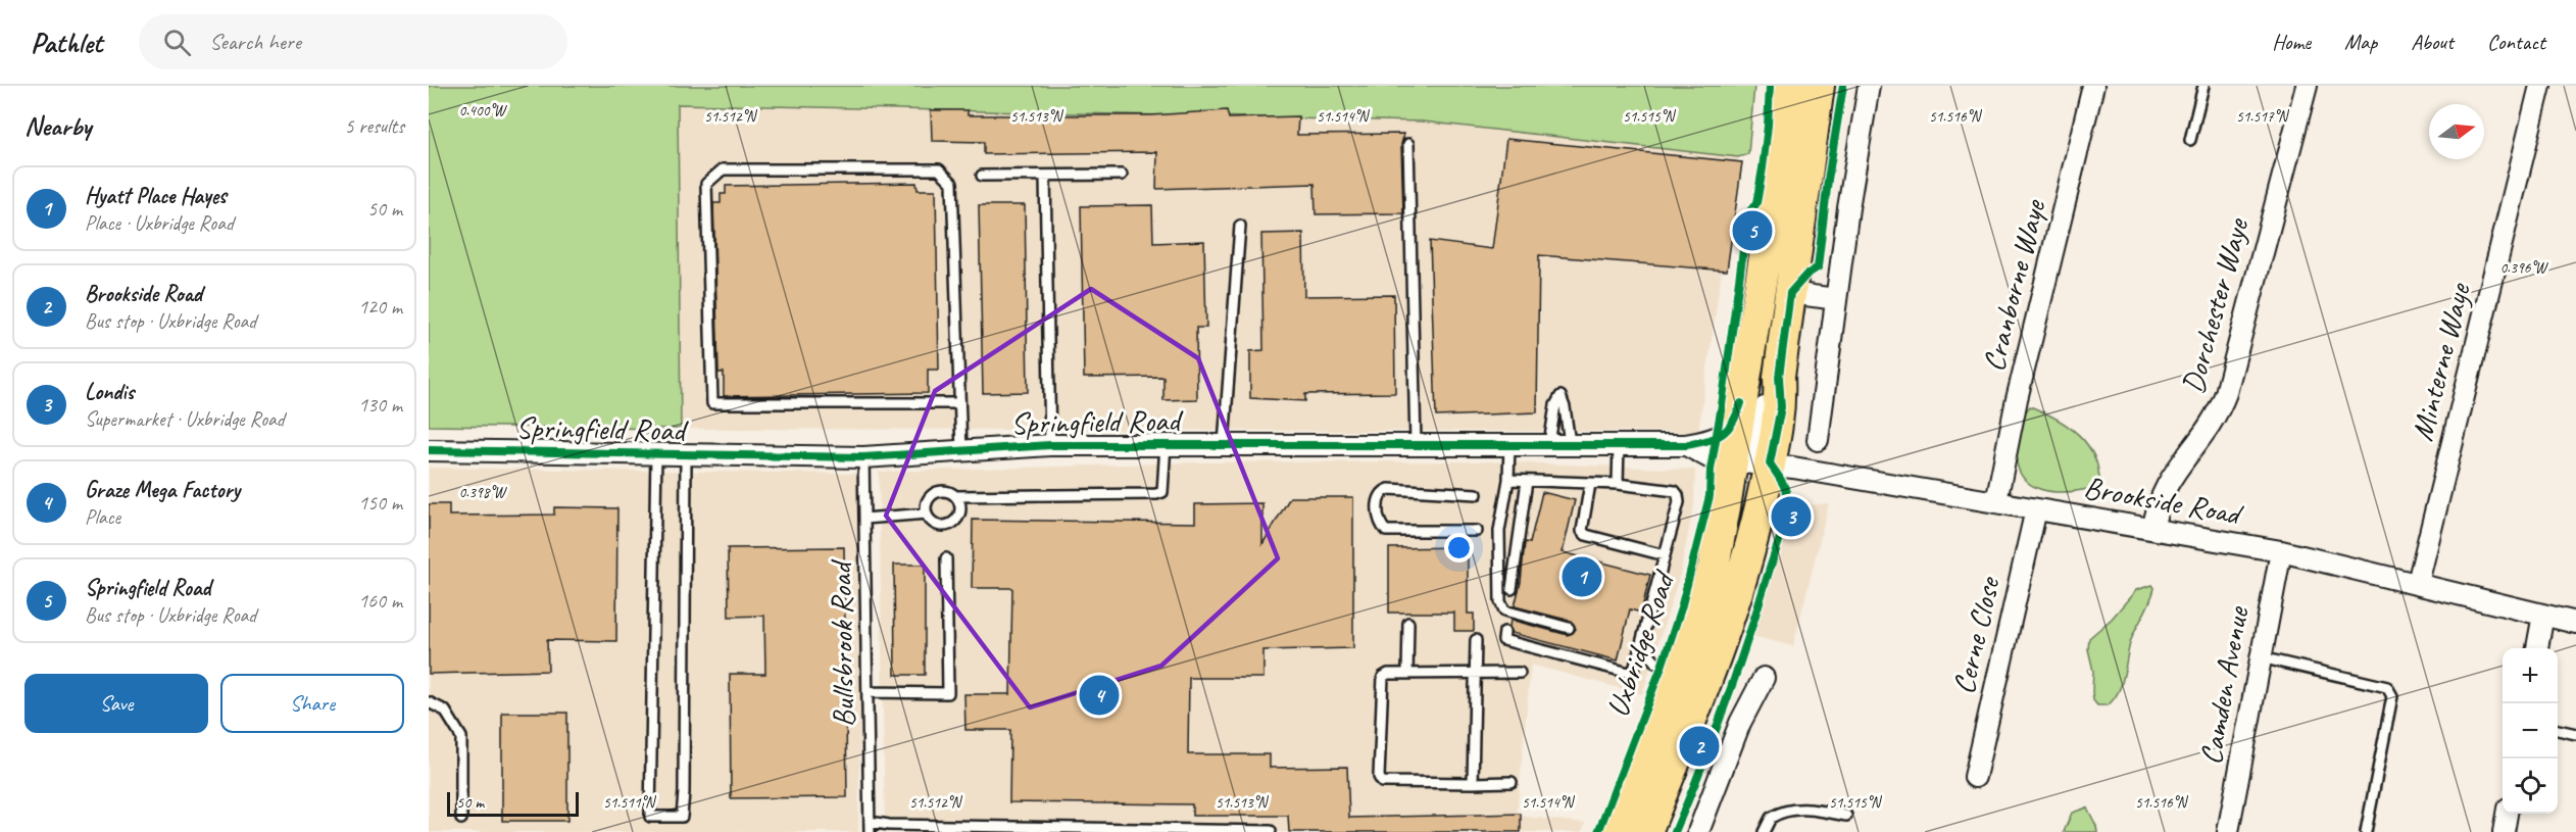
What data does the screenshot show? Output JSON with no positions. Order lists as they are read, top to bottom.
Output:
{
  "streets": {
    "main road": ["Uxbridge Road"],
    "street": [
      "Cranborne Waye",
      "Dorchester Waye",
      "Minterne Waye",
      "Springfield Road",
      "Brookside Road",
      "Cerne Close",
      "Camden Avenue"
    ],
    "lane": ["Bullsbrook Road"]
  },
  "crossings": [
    ["Cranborne Waye", "Brookside Road"],
    ["Dorchester Waye", "Brookside Road"],
    ["Minterne Waye", "Brookside Road"],
    ["Springfield Road", "Brookside Road"],
    ["Springfield Road", "Bullsbrook Road"],
    ["Springfield Road", "Uxbridge Road"],
    ["Brookside Road", "Cerne Close"],
    ["Brookside Road", "Uxbridge Road"],
    ["Brookside Road", "Camden Avenue"]
  ],
  "scale_bar": "50 m",
  "north": "right",
  "page": {
    "header": "Pathlet",
    "search": "Search here",
    "nav": [
      "Home",
      "Map",
      "About",
      "Contact"
    ],
    "heading": ["Nearby", "5 results"],
    "list": [
      {
        "mark": "1",
        "name": "Hyatt Place Hayes",
        "note": "Place · Uxbridge Road",
        "value": "50 m"
      },
      {
        "mark": "2",
        "name": "Brookside Road",
        "note": "Bus stop · Uxbridge Road",
        "value": "120 m"
      },
      {
        "mark": "3",
        "name": "Londis",
        "note": "Supermarket · Uxbridge Road",
        "value": "130 m"
      },
      {
        "mark": "4",
        "name": "Graze Mega Factory",
        "note": "Place",
        "value": "150 m"
      },
      {
        "mark": "5",
        "name": "Springfield Road",
        "note": "Bus stop · Uxbridge Road",
        "value": "160 m"
      }
    ],
    "pins": [
      "5",
      "3",
      "1",
      "4",
      "2"
    ],
    "map_buttons": ["+", "−"],
    "buttons": ["Save", "Share"],
    "scale": "50 m"
  },
  "coordinates": [
    "0.400°W",
    "51.512°N",
    "51.513°N",
    "51.514°N",
    "51.515°N",
    "51.516°N",
    "51.517°N",
    "0.396°W",
    "0.398°W",
    "51.511°N"
  ]
}
